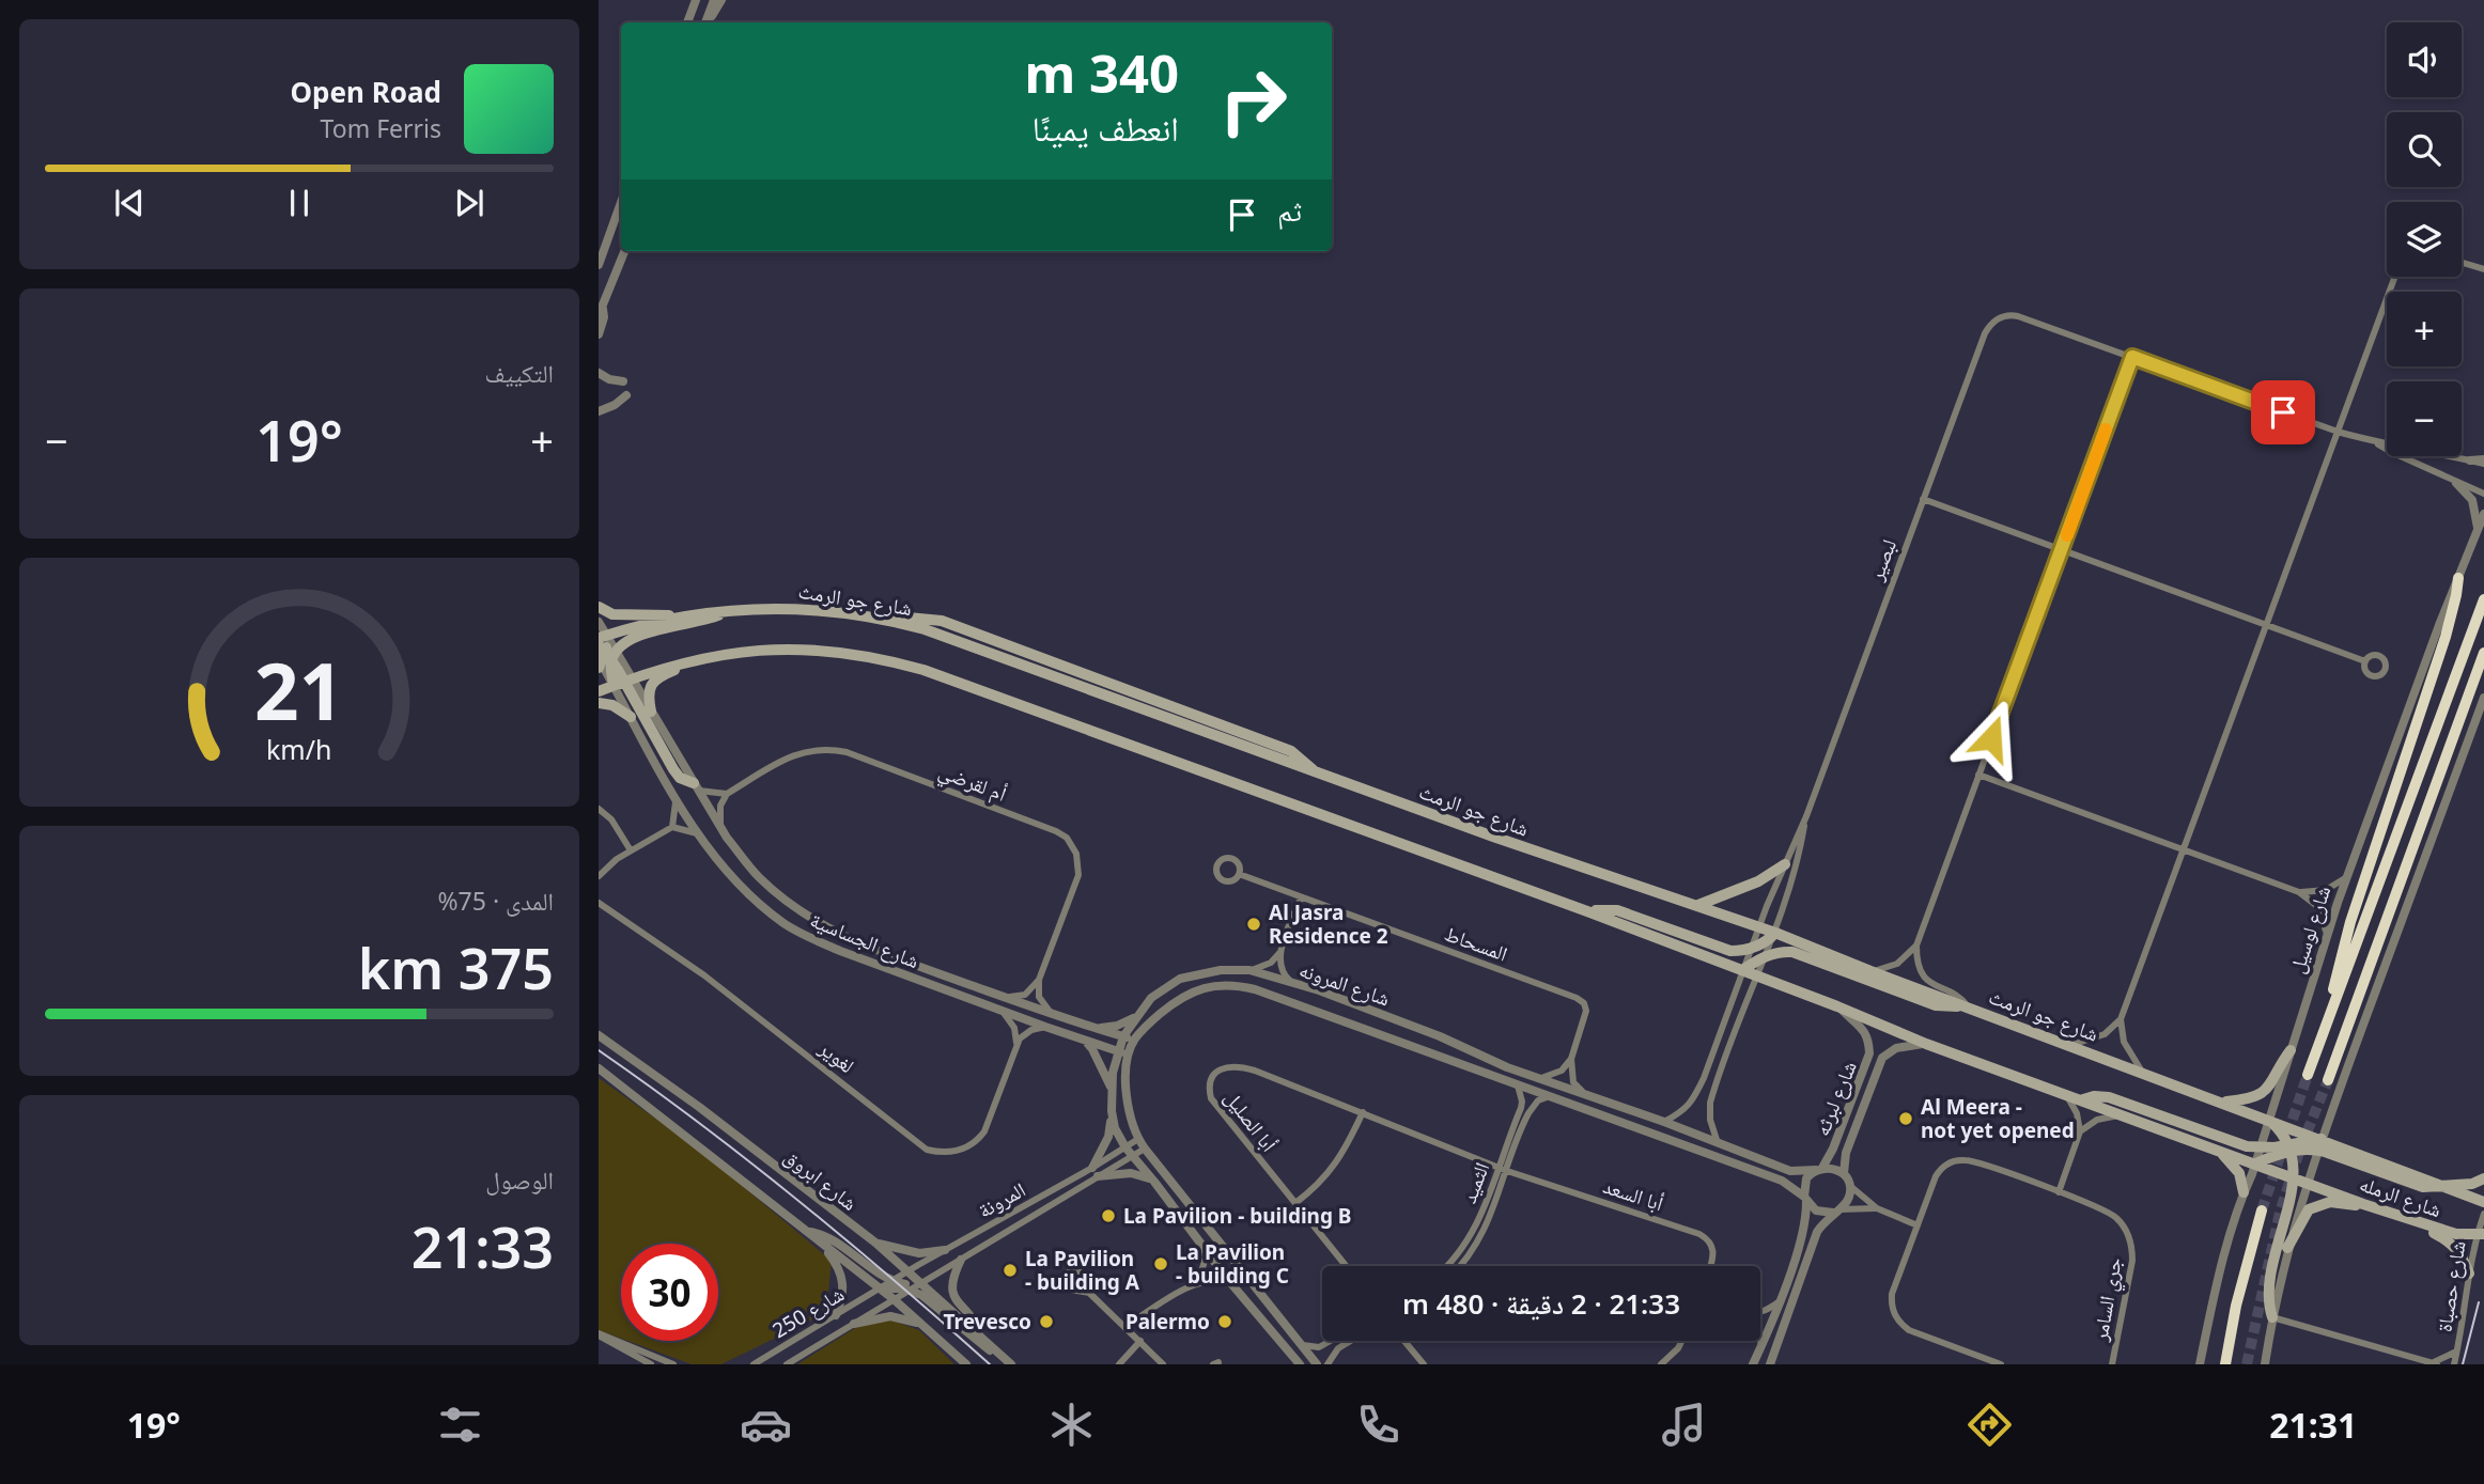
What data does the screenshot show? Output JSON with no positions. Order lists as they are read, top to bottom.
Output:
{
  "streets": {
    "main road": ["شارع جو الرمث", "شارع الرمله"],
    "street": [
      "لبصير",
      "أم لقرضي",
      "شارع لوسيل",
      "شارع الجساسية",
      "المسحاط",
      "شارع المرونه",
      "لغوير",
      "شارع لبرثه",
      "أبا الصليل",
      "شارع ابروق",
      "الثميد",
      "أبا السعد",
      "المرونة",
      "شارع حصباة",
      "جري السامر",
      "شارع 250"
    ]
  },
  "crossings": [
    ["لبصير", "شارع جو الرمث"],
    ["لبصير", "شارع المرونه"],
    ["لبصير", "شارع لبرثه"],
    ["شارع جو الرمث", "شارع لوسيل"],
    ["شارع جو الرمث", "شارع الرمله"],
    ["شارع الجساسية", "شارع المرونه"],
    ["شارع المرونه", "شارع لبرثه"],
    ["شارع المرونه", "الثميد"],
    ["شارع المرونه", "المرونة"],
    ["أبا الصليل", "الثميد"],
    ["أبا الصليل", "أبا السعد"],
    ["شارع ابروق", "المرونة"],
    ["الثميد", "أبا السعد"],
    ["شارع الرمله", "شارع حصباة"],
    ["المرونة", "شارع 250"]
  ],
  "places": [
    "Al Jasra Residence 2",
    "Al Meera - not yet opened",
    "La Pavilion - building B",
    "La Pavilion - building C",
    "La Pavilion - building A",
    "Trevesco",
    "Palermo"
  ],
  "page": {
    "map_buttons": ["+", "−"],
    "turn": ["340 m", "انعطف يمينًا"],
    "song": ["Open Road", "Tom Ferris"],
    "then": "ثم",
    "tile": [
      "التكييف",
      ["المدى · 75%", "375 km"],
      ["الوصول", "21:33"]
    ],
    "heat": ["−", "19°", "+"],
    "limit": "30",
    "trip": "21:33 · 2 دقيقة · 480 m",
    "tabs": ["21:31", "19°"],
    "gauge": ["21", "km/h"]
  }
}
